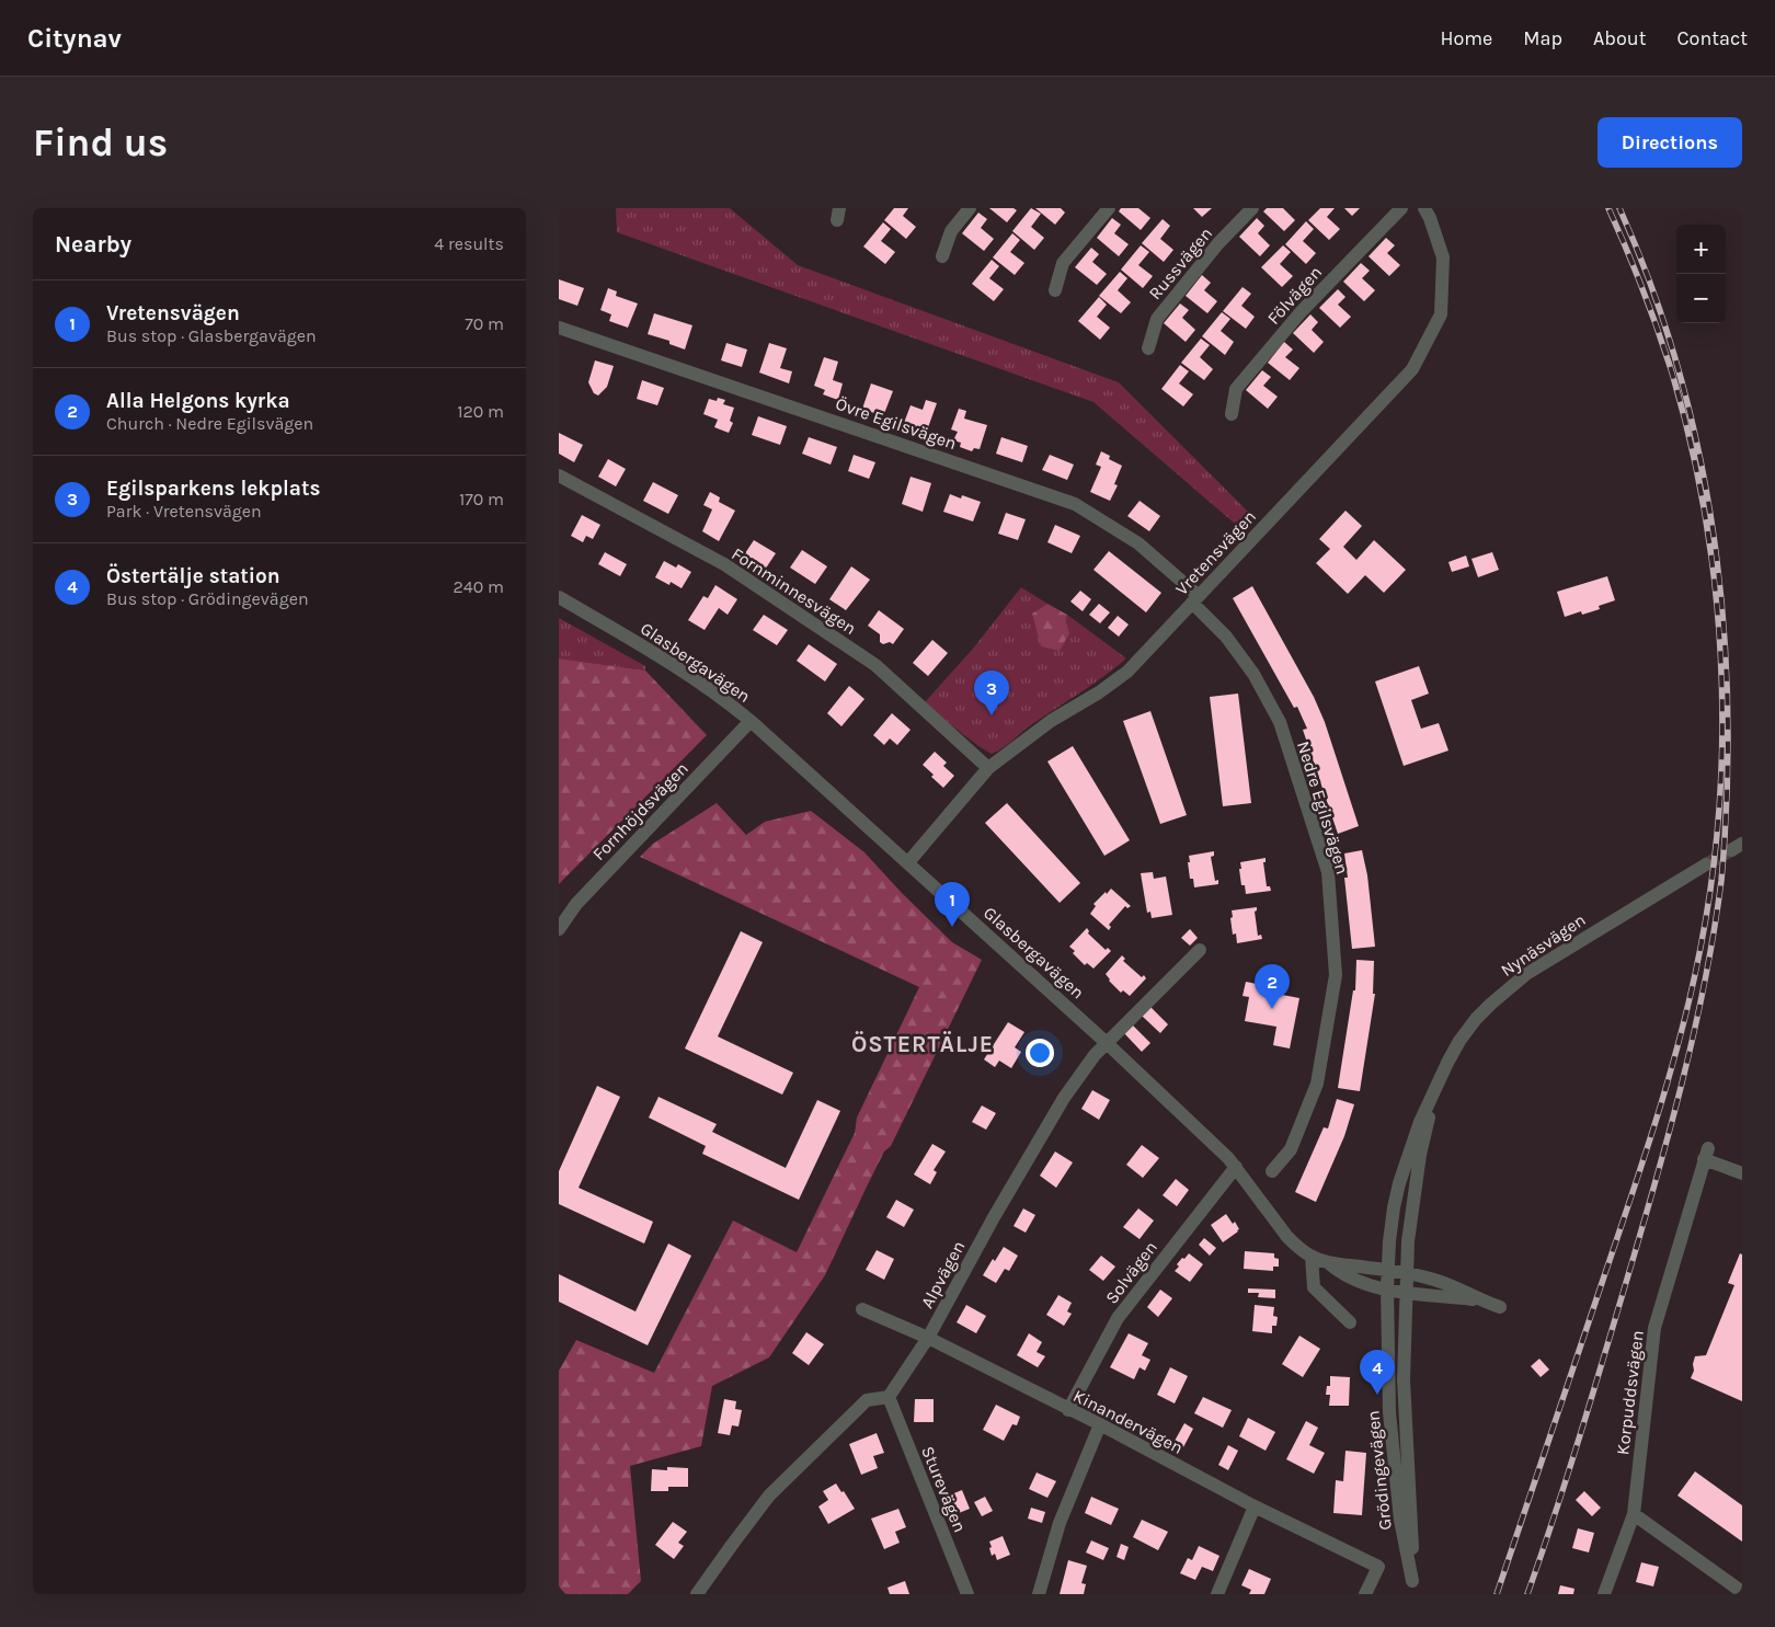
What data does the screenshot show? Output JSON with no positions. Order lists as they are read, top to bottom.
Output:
{
  "streets": {
    "street": [
      "Russvägen",
      "Fölvägen",
      "Övre Egilsvägen",
      "Vretensvägen",
      "Fornminnesvägen",
      "Glasbergavägen",
      "Nedre Egilsvägen",
      "Fornhöjdsvägen",
      "Nynäsvägen",
      "Solvägen",
      "Alpvägen",
      "Korpuddsvägen",
      "Kinandervägen",
      "Grödingevägen",
      "Sturevägen"
    ]
  },
  "crossings": [
    ["Övre Egilsvägen", "Vretensvägen"],
    ["Övre Egilsvägen", "Nedre Egilsvägen"],
    ["Vretensvägen", "Fornminnesvägen"],
    ["Vretensvägen", "Glasbergavägen"],
    ["Vretensvägen", "Nedre Egilsvägen"],
    ["Glasbergavägen", "Fornhöjdsvägen"],
    ["Glasbergavägen", "Nynäsvägen"],
    ["Glasbergavägen", "Solvägen"],
    ["Glasbergavägen", "Alpvägen"],
    ["Glasbergavägen", "Grödingevägen"],
    ["Nynäsvägen", "Grödingevägen"],
    ["Solvägen", "Kinandervägen"],
    ["Alpvägen", "Kinandervägen"],
    ["Alpvägen", "Sturevägen"]
  ],
  "districts": ["ÖSTERTÄLJE"],
  "page": {
    "header": "Citynav",
    "nav": [
      "Home",
      "Map",
      "About",
      "Contact"
    ],
    "buttons": "Directions",
    "title": "Find us",
    "heading": ["Nearby", "4 results"],
    "map_buttons": ["+", "−"],
    "list": [
      {
        "mark": "1",
        "name": "Vretensvägen",
        "note": "Bus stop · Glasbergavägen",
        "value": "70 m"
      },
      {
        "mark": "2",
        "name": "Alla Helgons kyrka",
        "note": "Church · Nedre Egilsvägen",
        "value": "120 m"
      },
      {
        "mark": "3",
        "name": "Egilsparkens lekplats",
        "note": "Park · Vretensvägen",
        "value": "170 m"
      },
      {
        "mark": "4",
        "name": "Östertälje station",
        "note": "Bus stop · Grödingevägen",
        "value": "240 m"
      }
    ],
    "pins": [
      "3",
      "1",
      "2",
      "4"
    ]
  }
}
